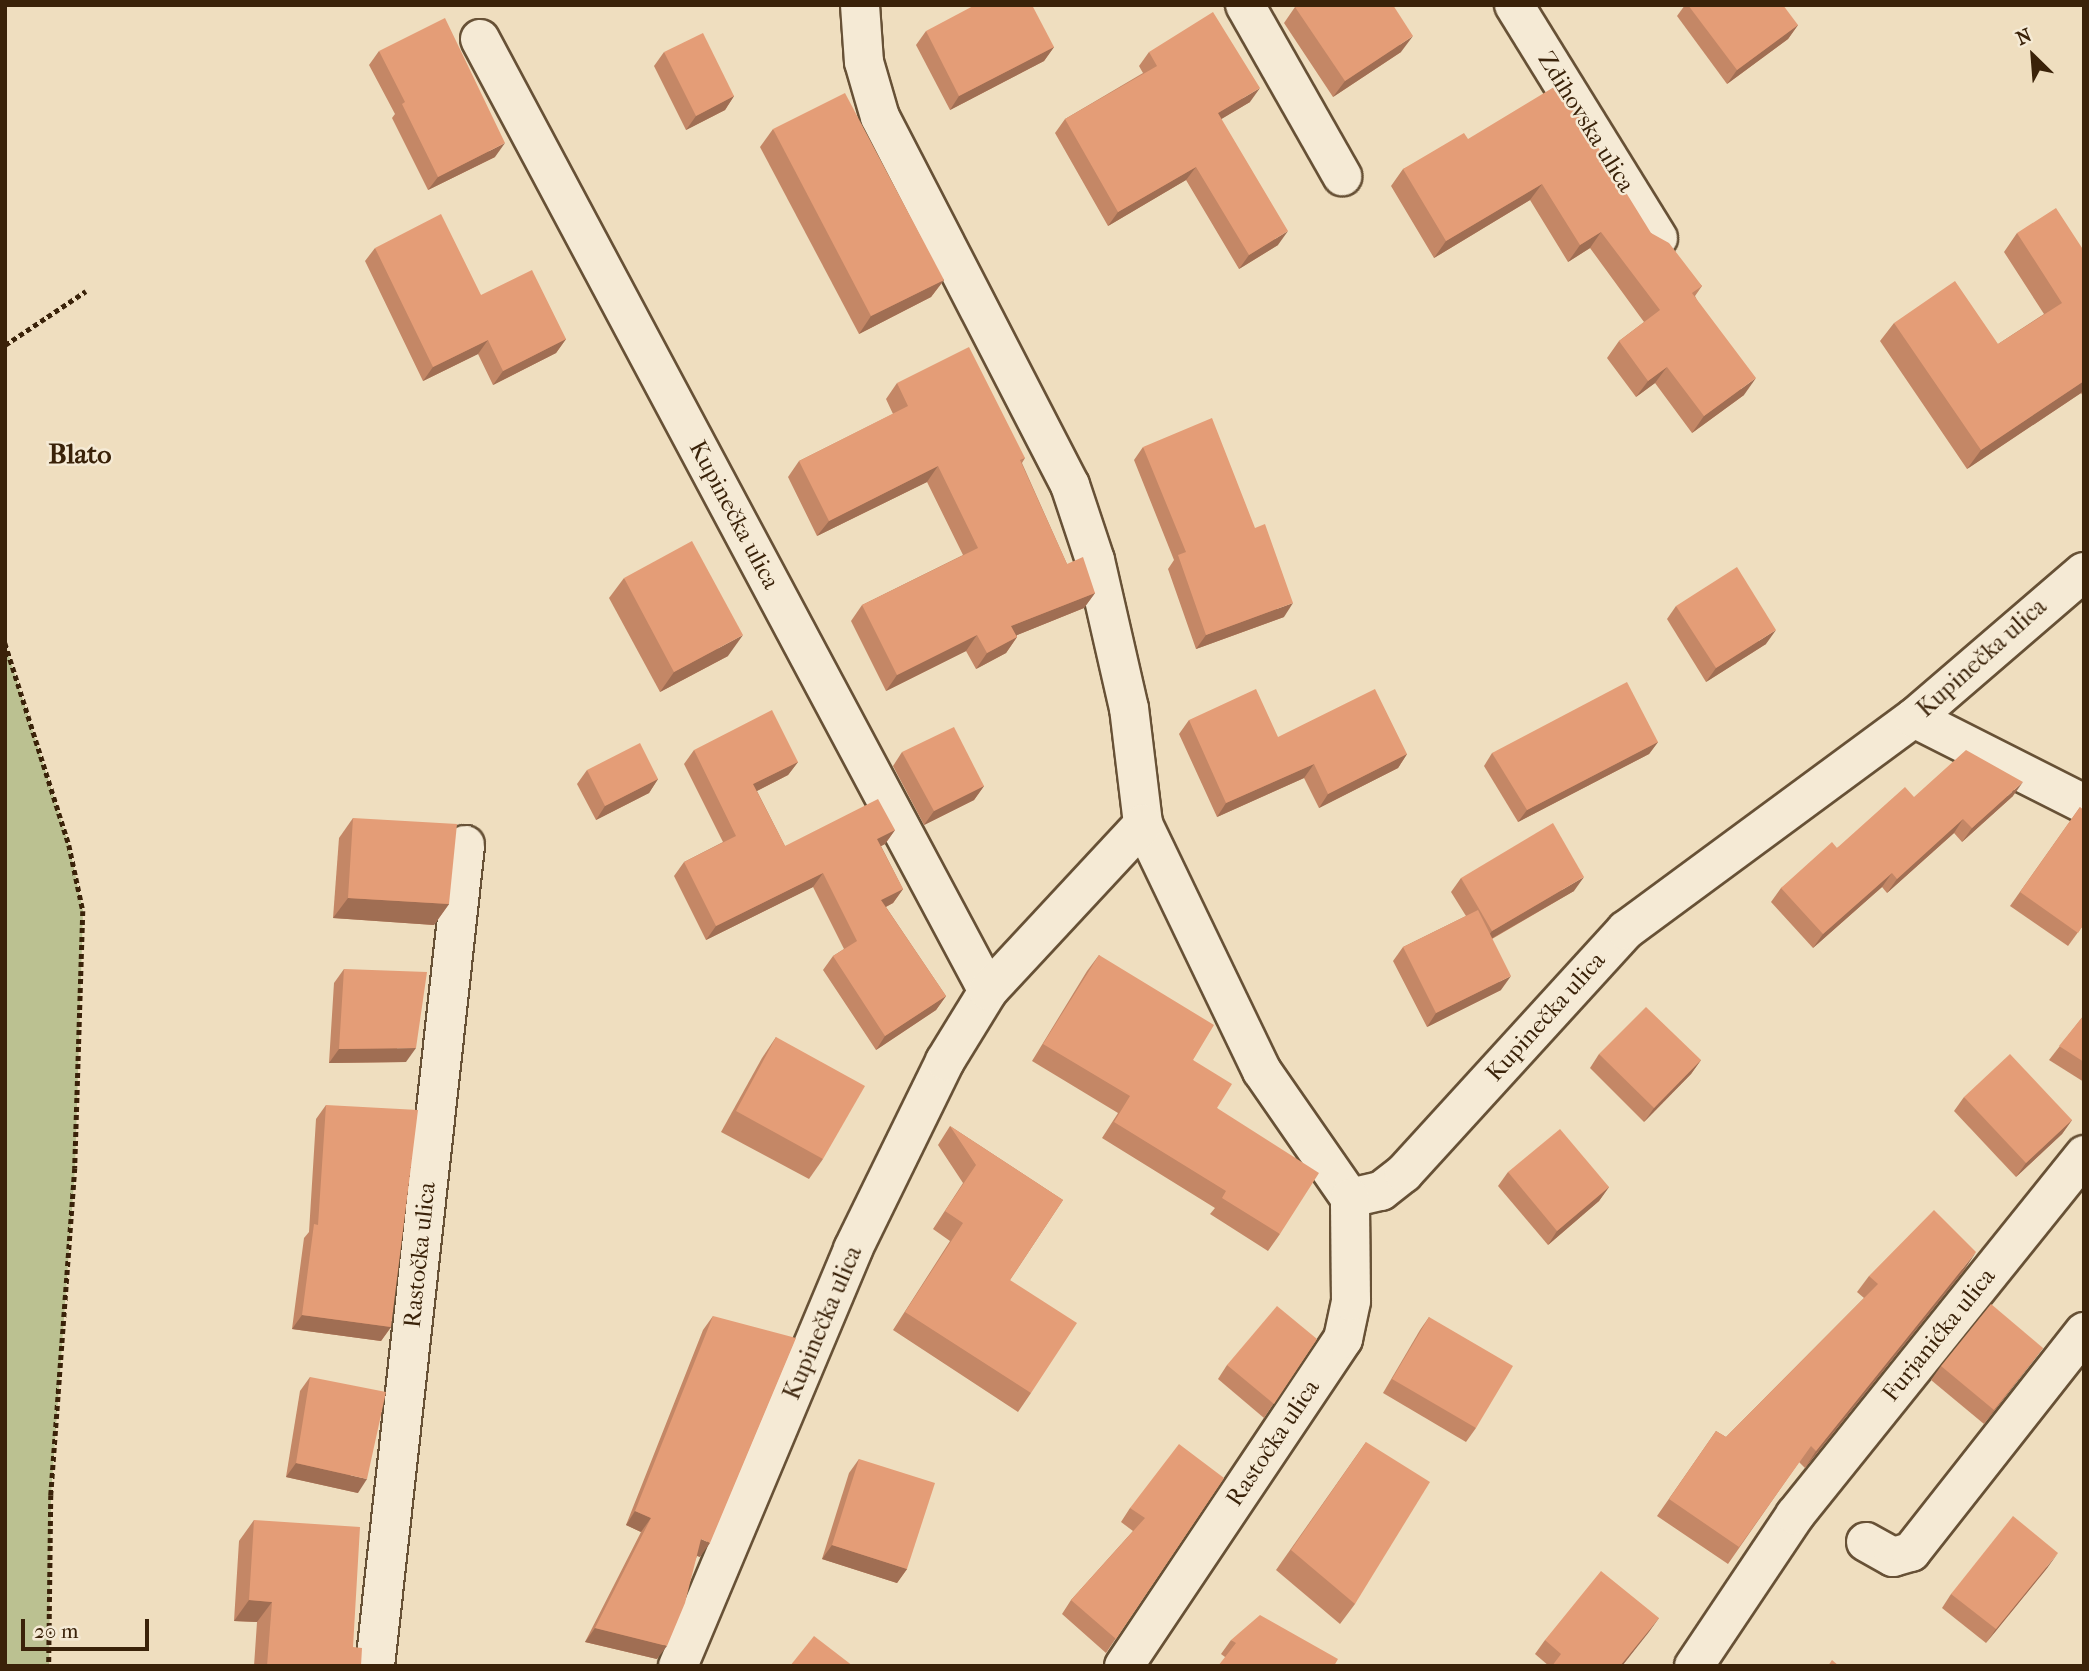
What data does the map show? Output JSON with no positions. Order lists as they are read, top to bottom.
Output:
{
  "streets": {
    "street": [
      "Zdihovska ulica",
      "Kupinečka ulica",
      "Rastočka ulica",
      "Furjanićka ulica"
    ]
  },
  "crossings": [
    ["Kupinečka ulica", "Rastočka ulica"]
  ],
  "districts": ["Blato"],
  "scale_bar": "20 m",
  "north": "top left"
}
